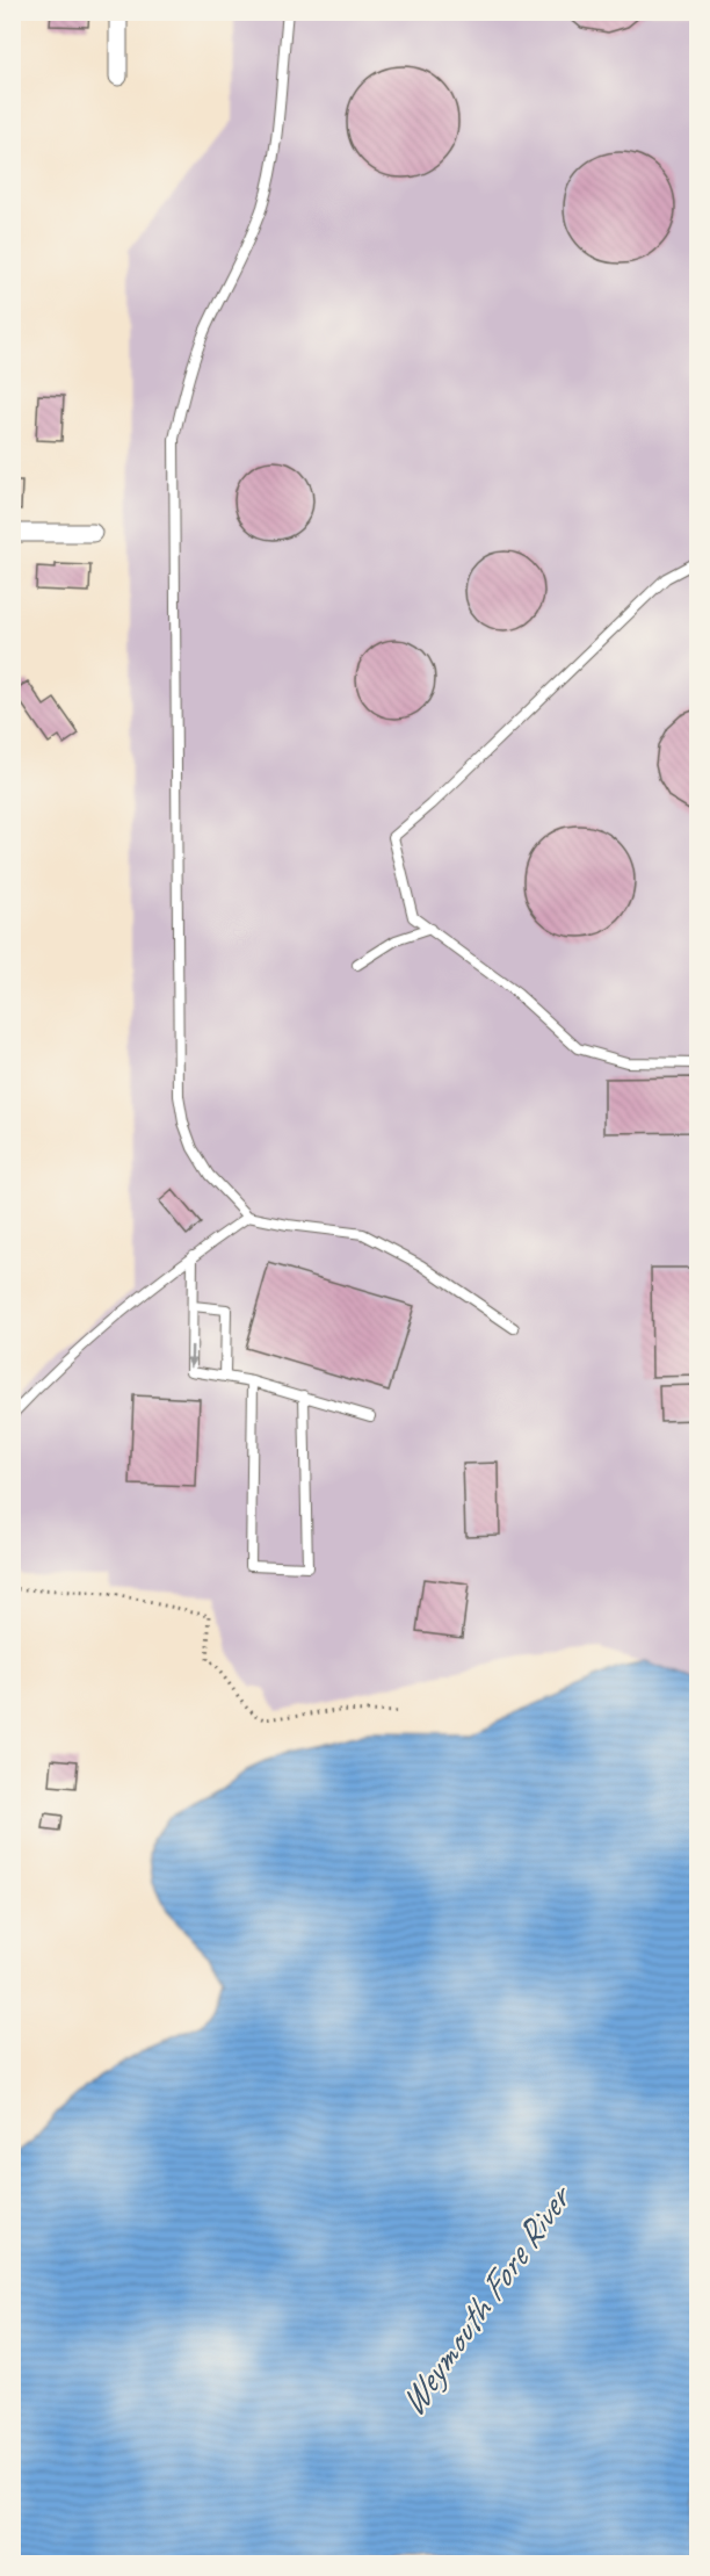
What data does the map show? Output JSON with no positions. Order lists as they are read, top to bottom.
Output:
{
  "water": ["Weymouth Fore River"]
}
